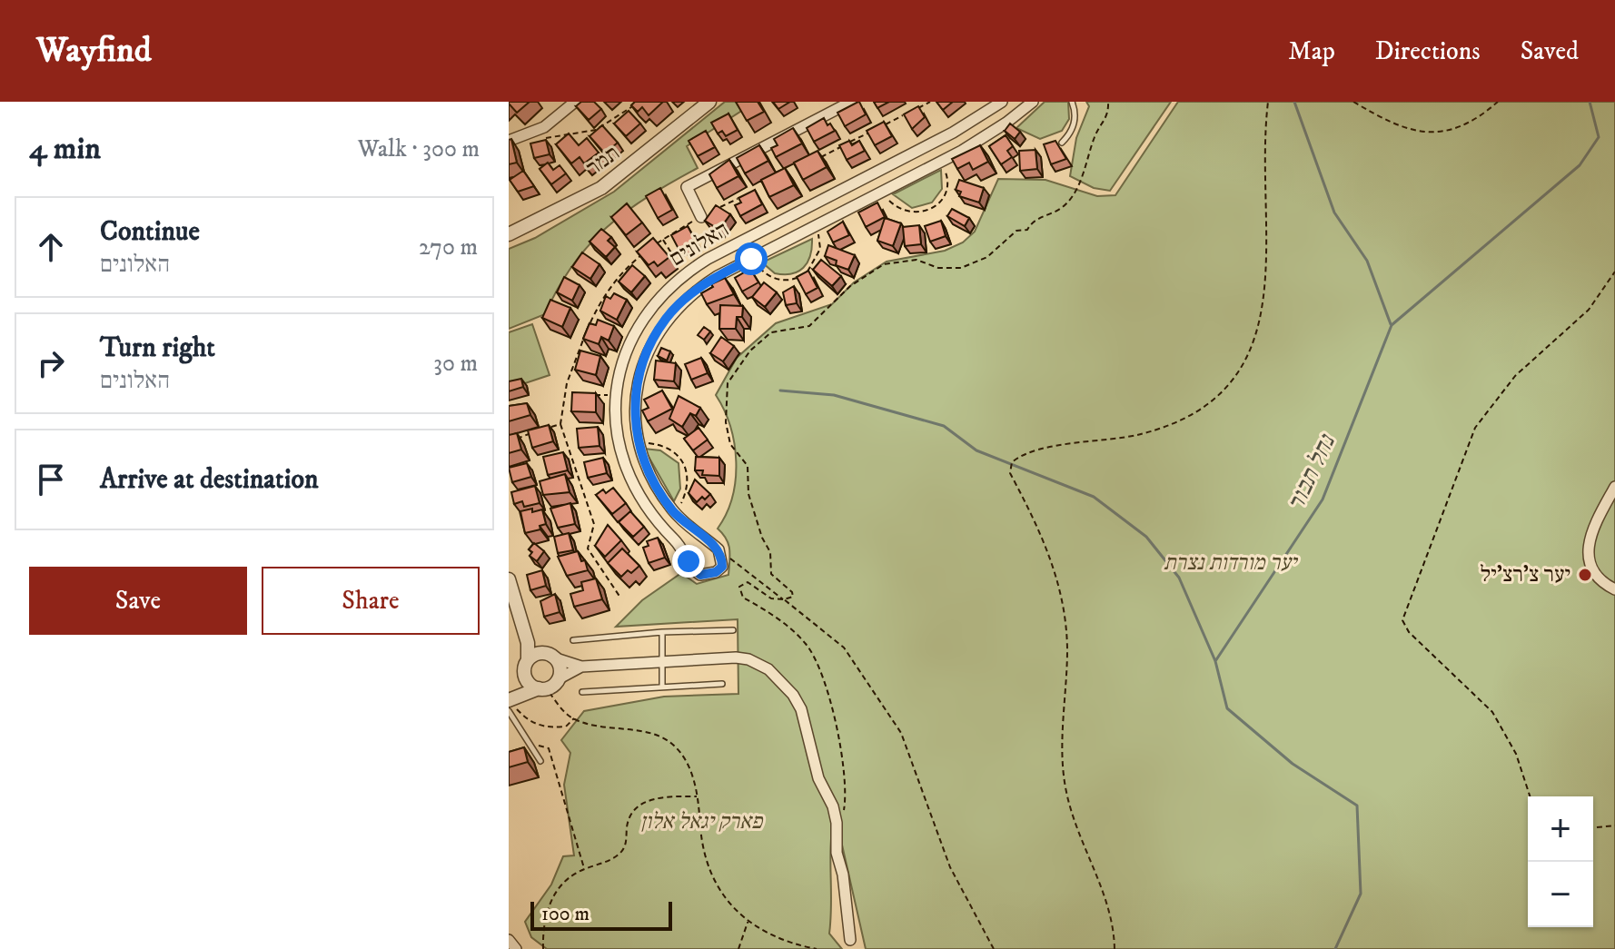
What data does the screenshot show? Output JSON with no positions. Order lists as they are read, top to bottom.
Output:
{
  "streets": {
    "street": ["תמר", "האלונים"]
  },
  "water": ["נחל תבור"],
  "parks": ["יער מורדות נצרת", "פארק יגאל אלון"],
  "places": ["יער צ'רצ'יל"],
  "scale_bar": "100 m",
  "page": {
    "header": "Wayfind",
    "nav": ["Map", "Directions", "Saved"],
    "heading": ["4 min", "Walk · 300 m"],
    "list": [
      ["Continue", "האלונים", "270 m"],
      ["Turn right", "האלונים", "30 m"],
      "Arrive at destination"
    ],
    "buttons": ["Save", "Share"],
    "map_buttons": ["+", "−"],
    "scale": "100 m"
  }
}
